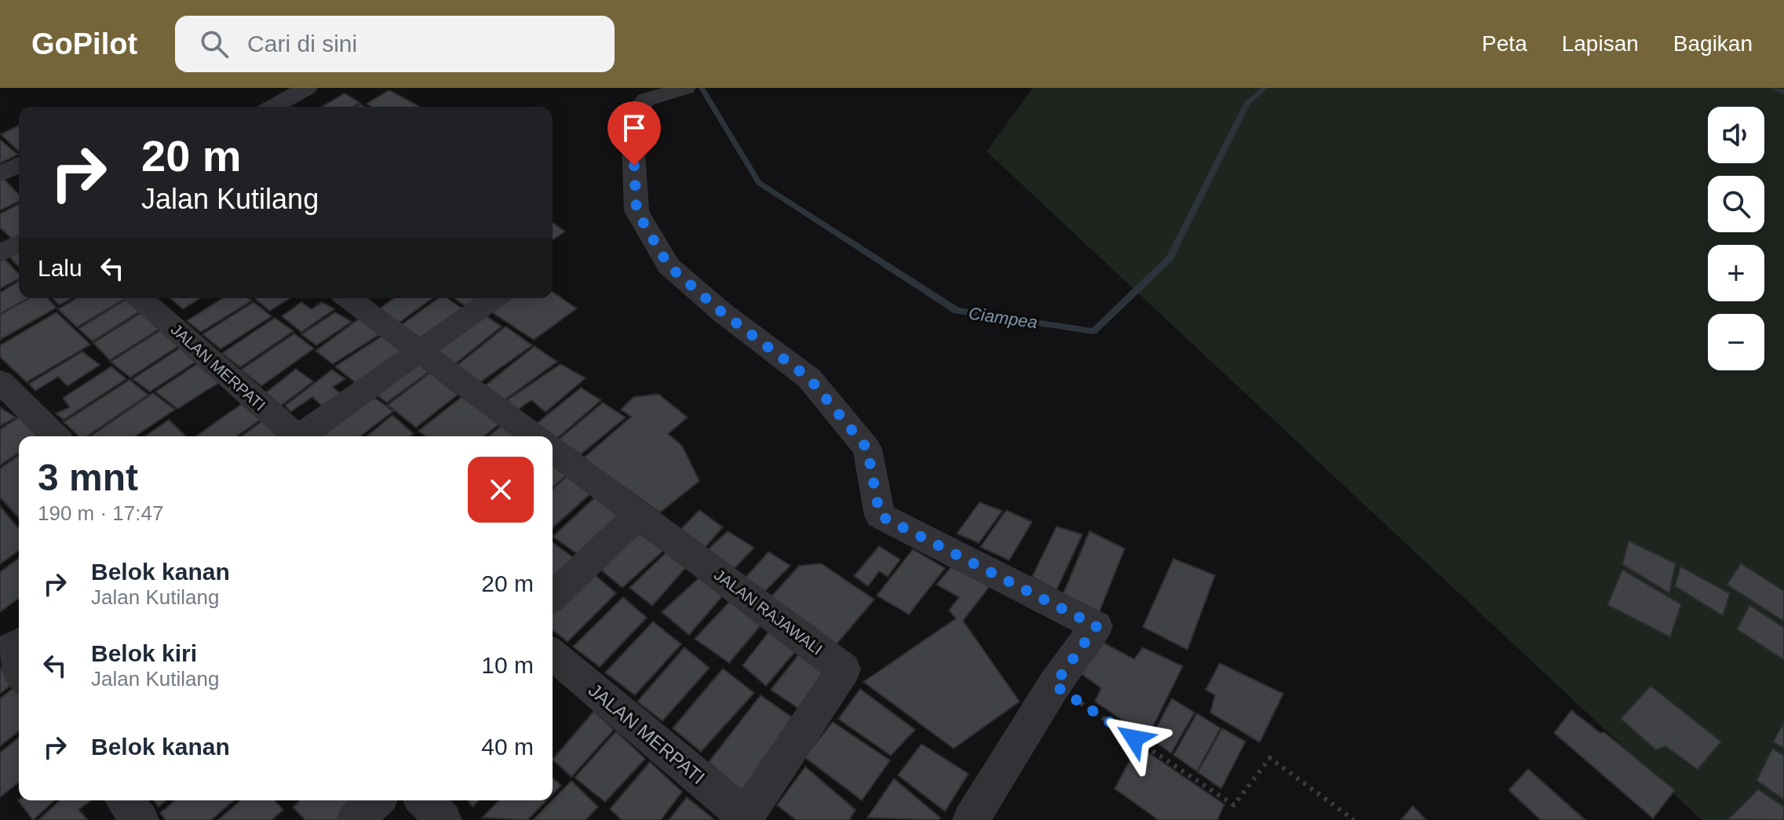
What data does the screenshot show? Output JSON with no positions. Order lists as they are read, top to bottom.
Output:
{
  "streets": {
    "street": ["JALAN MERPATI", "JALAN RAJAWALI"]
  },
  "crossings": [
    ["JALAN MERPATI", "JALAN RAJAWALI"]
  ],
  "water": ["Ciampea"],
  "page": {
    "header": "GoPilot",
    "search": "Cari di sini",
    "nav": ["Peta", "Lapisan", "Bagikan"],
    "map_buttons": ["+", "−"],
    "turn": ["20 m", "Jalan Kutilang"],
    "then": "Lalu",
    "heading": ["3 mnt", "190 m · 17:47"],
    "list": [
      {
        "name": "Belok kanan",
        "note": "Jalan Kutilang",
        "value": "20 m"
      },
      {
        "name": "Belok kiri",
        "note": "Jalan Kutilang",
        "value": "10 m"
      },
      {
        "name": "Belok kanan",
        "value": "40 m"
      }
    ]
  }
}
